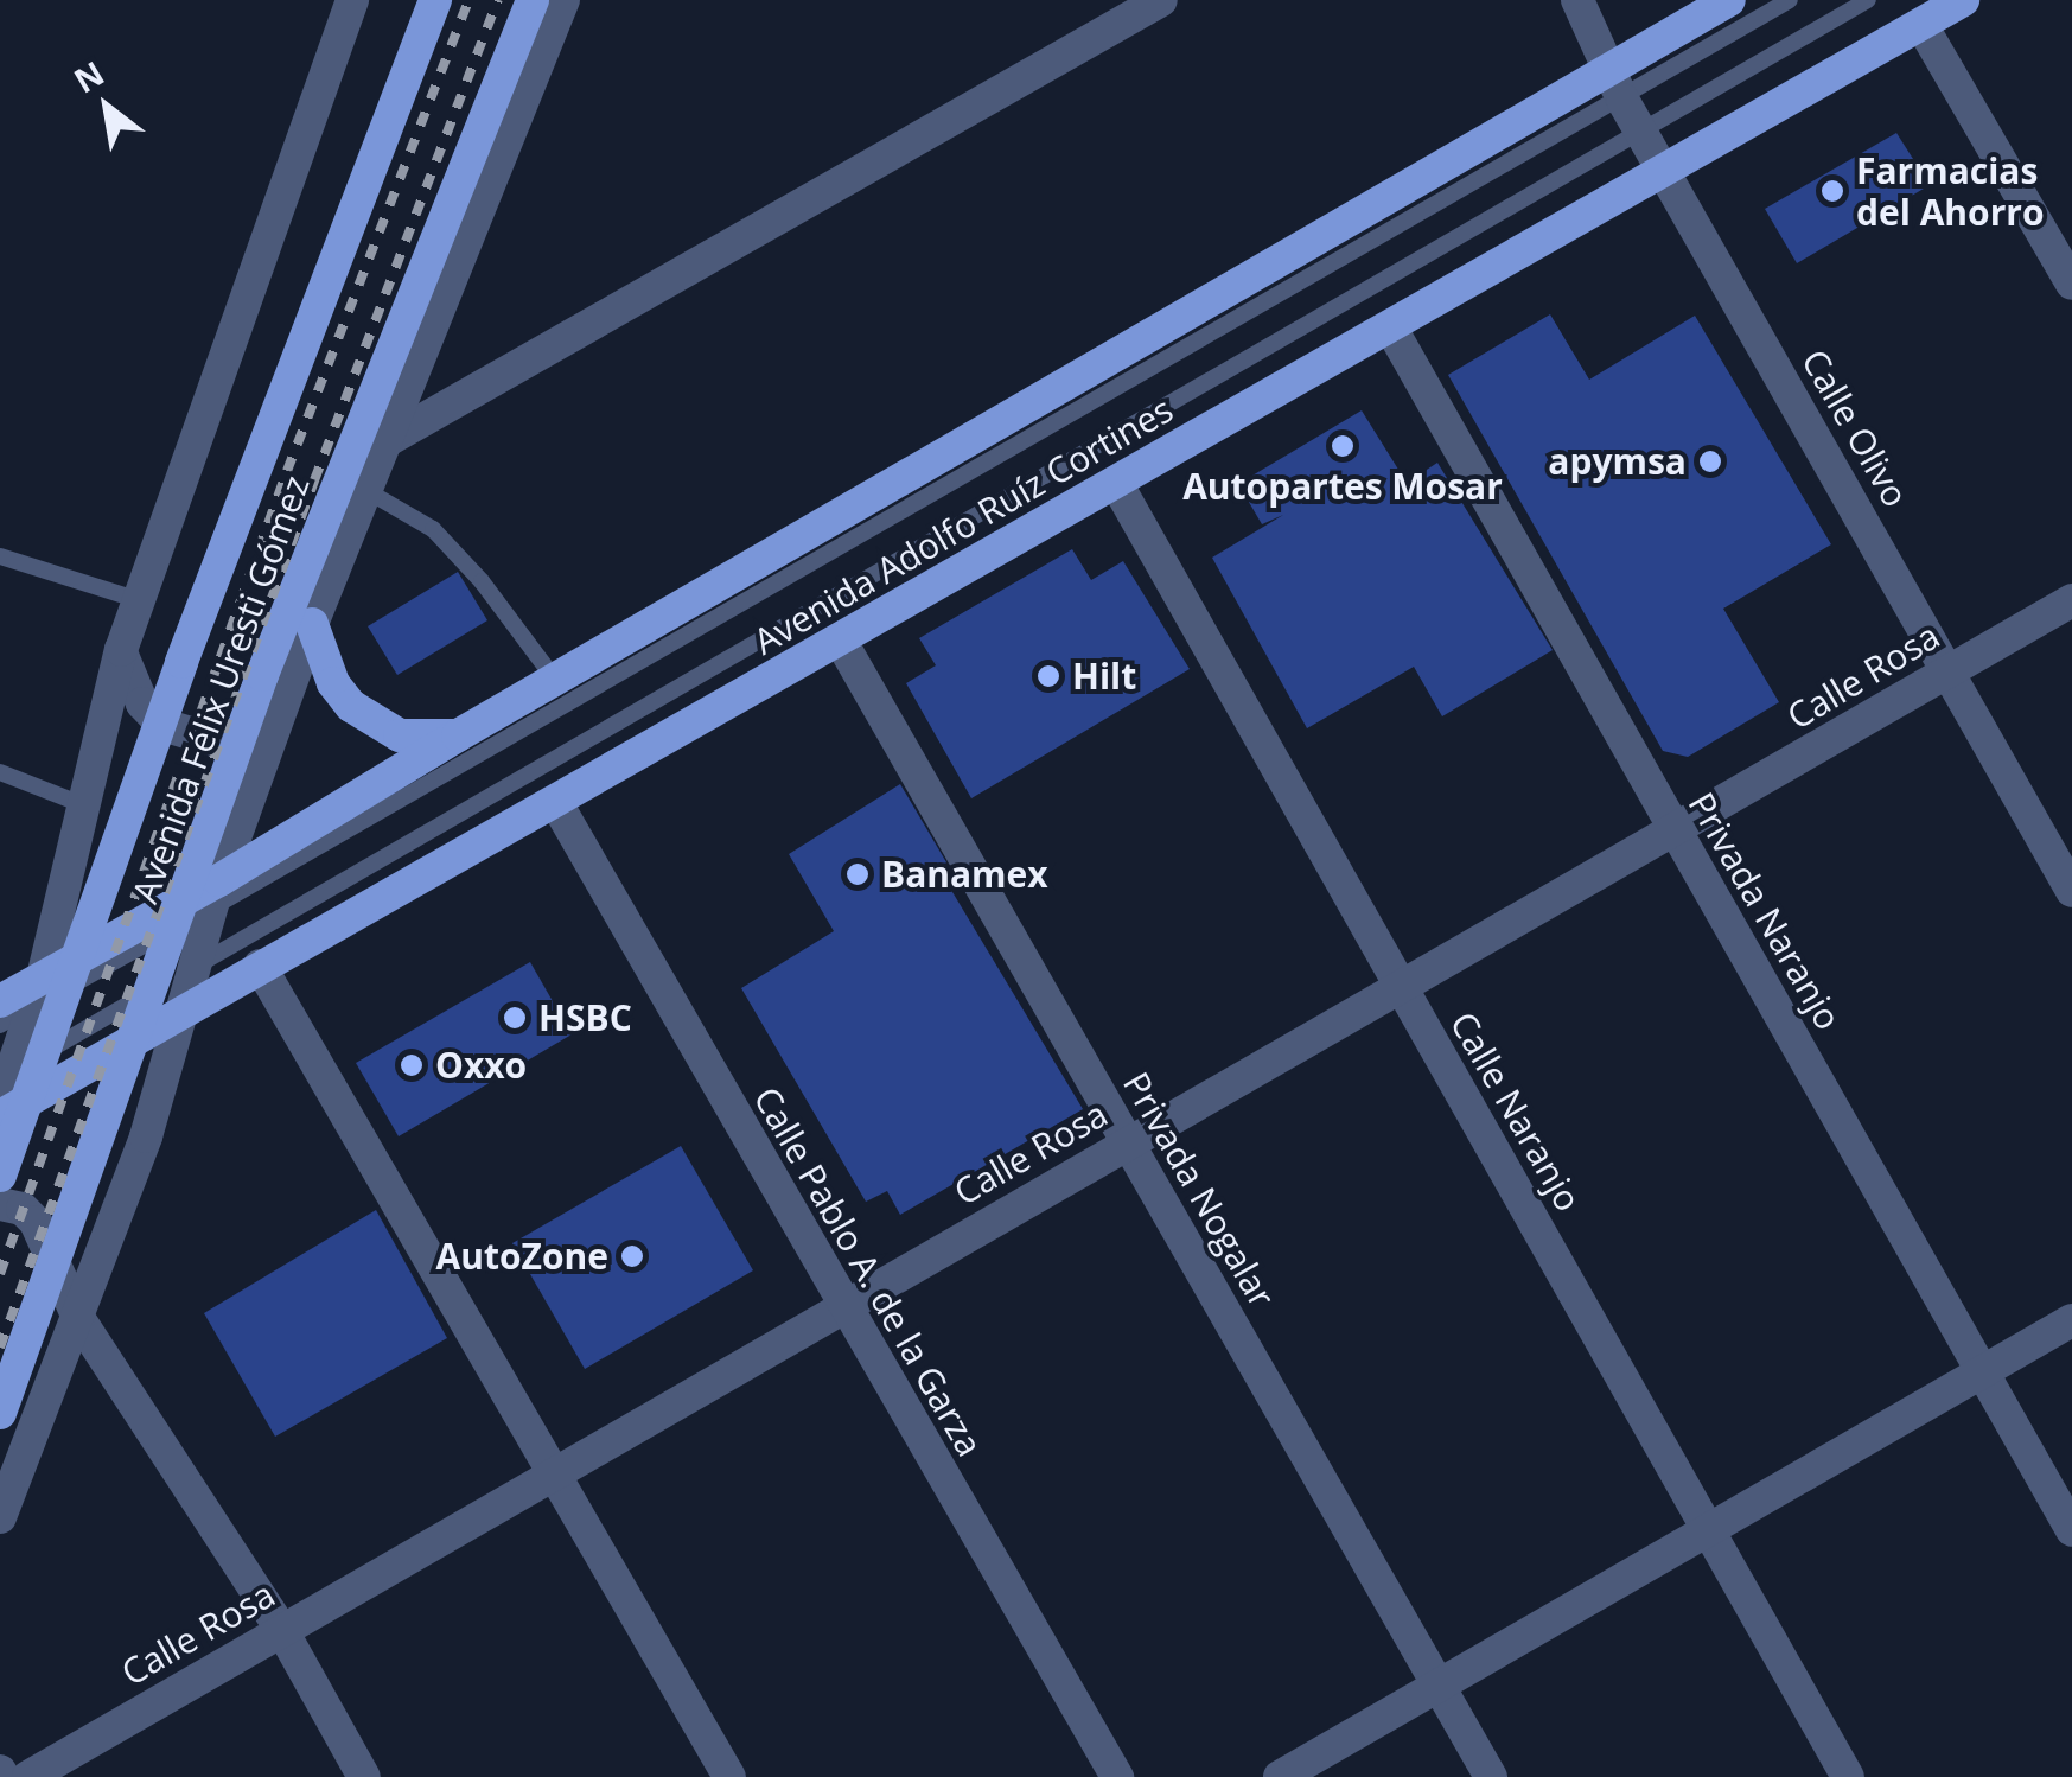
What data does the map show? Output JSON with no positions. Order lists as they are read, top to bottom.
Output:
{
  "streets": {
    "main road": ["Avenida Adolfo Ruíz Cortines", "Avenida Félix Uresti Gómez"],
    "street": [
      "Calle Olivo",
      "Calle Rosa",
      "Privada Naranjo",
      "Calle Naranjo",
      "Privada Nogalar",
      "Calle Pablo A. de la Garza"
    ]
  },
  "crossings": [
    ["Calle Olivo", "Avenida Adolfo Ruíz Cortines"],
    ["Calle Olivo", "Calle Rosa"],
    ["Avenida Adolfo Ruíz Cortines", "Privada Naranjo"],
    ["Avenida Adolfo Ruíz Cortines", "Calle Naranjo"],
    ["Avenida Adolfo Ruíz Cortines", "Privada Nogalar"],
    ["Avenida Adolfo Ruíz Cortines", "Calle Pablo A. de la Garza"],
    ["Calle Rosa", "Privada Naranjo"],
    ["Calle Rosa", "Calle Naranjo"],
    ["Calle Rosa", "Privada Nogalar"],
    ["Calle Rosa", "Calle Pablo A. de la Garza"]
  ],
  "places": [
    "Farmacias del Ahorro",
    "Autopartes Mosar",
    "apymsa",
    "Hilt",
    "Banamex",
    "HSBC",
    "Oxxo",
    "AutoZone"
  ],
  "north": "top left"
}
